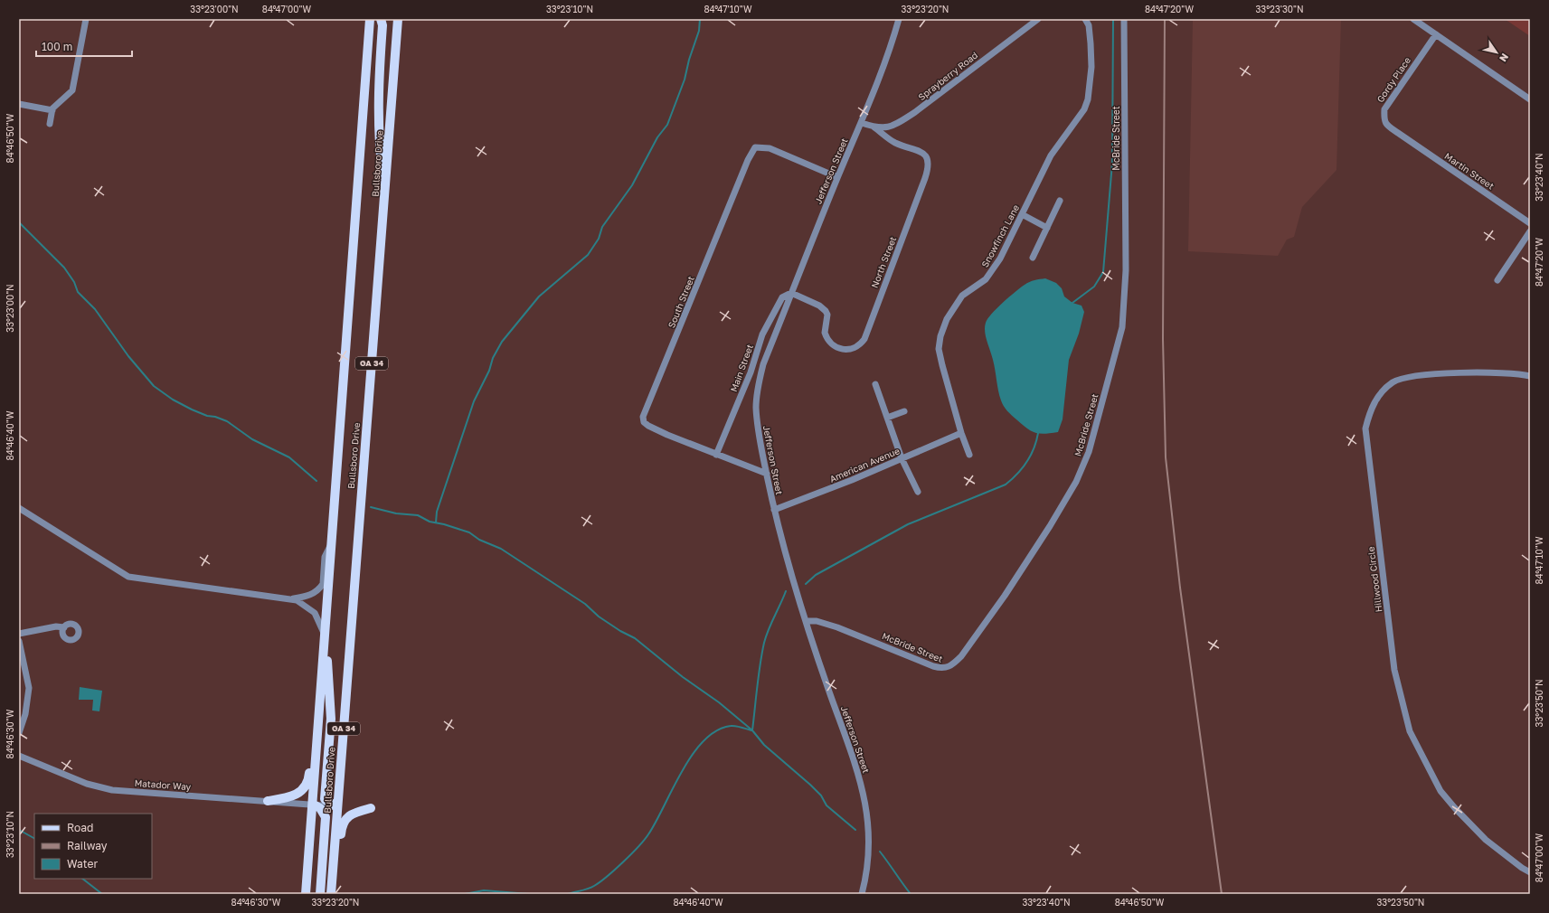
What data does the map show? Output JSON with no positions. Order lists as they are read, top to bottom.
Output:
{
  "streets": {
    "main road": ["Bullsboro Drive", "GA 34"],
    "street": [
      "Sprayberry Road",
      "Gordy Place",
      "McBride Street",
      "Jefferson Street",
      "Martin Street",
      "Snowfinch Lane",
      "North Street",
      "South Street",
      "Main Street",
      "American Avenue",
      "Hillwood Circle",
      "Matador Way"
    ]
  },
  "crossings": [
    ["Sprayberry Road", "Jefferson Street"],
    ["Sprayberry Road", "North Street"],
    ["Gordy Place", "Martin Street"],
    ["McBride Street", "Jefferson Street"],
    ["Bullsboro Drive", "Matador Way"],
    ["Jefferson Street", "North Street"],
    ["Jefferson Street", "South Street"],
    ["Jefferson Street", "Main Street"],
    ["Jefferson Street", "American Avenue"],
    ["Snowfinch Lane", "American Avenue"],
    ["North Street", "Main Street"],
    ["South Street", "Main Street"]
  ],
  "legend": ["Road", "Railway", "Water"],
  "scale_bar": "100 m",
  "north": "bottom right",
  "coordinates": [
    "33°23'00\"N",
    "84°47'00\"W",
    "33°23'10\"N",
    "84°47'10\"W",
    "33°23'20\"N",
    "84°47'20\"W",
    "33°23'30\"N",
    "84°46'50\"W",
    "33°23'40\"N",
    "84°46'40\"W",
    "33°23'50\"N",
    "84°46'30\"W"
  ]
}
